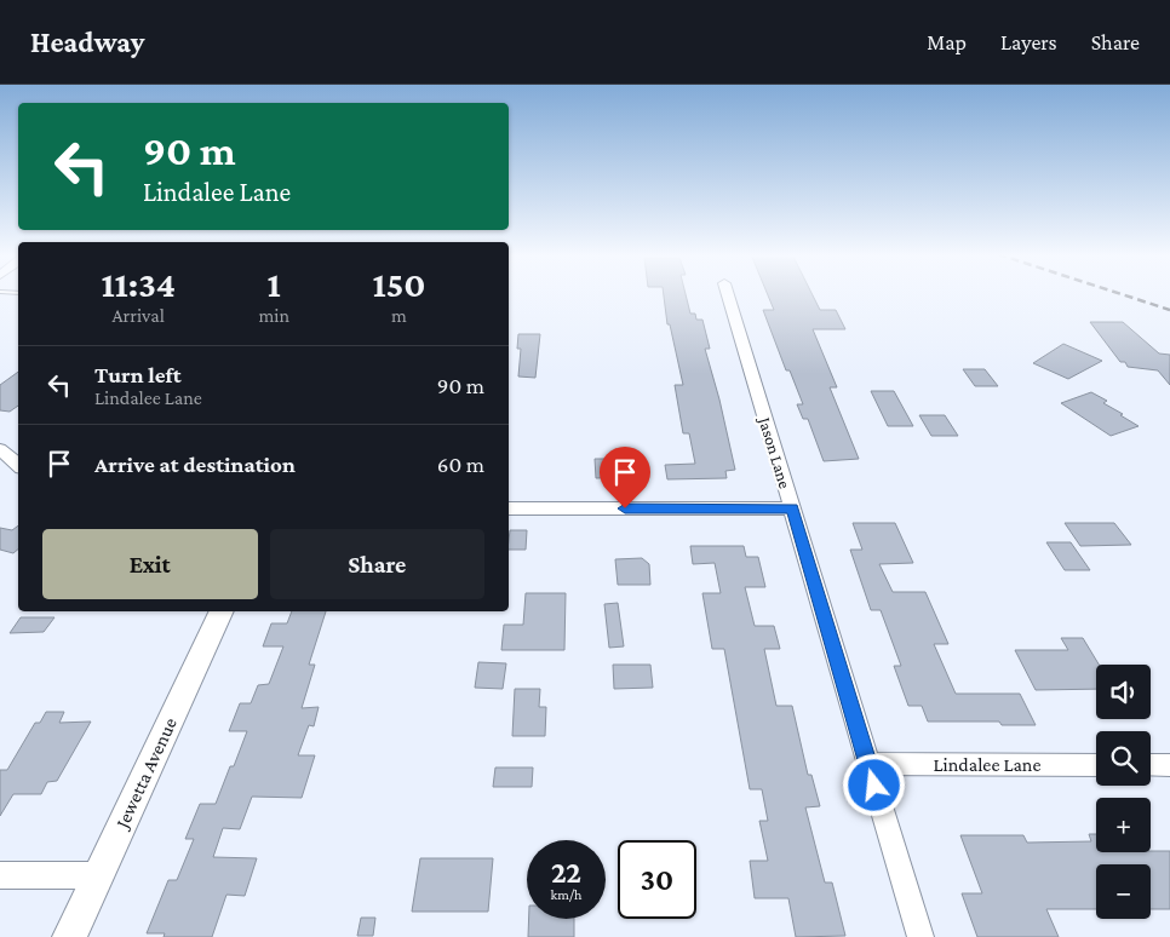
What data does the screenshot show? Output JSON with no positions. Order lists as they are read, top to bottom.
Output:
{
  "streets": {
    "street": ["Jason Lane", "Lindalee Lane", "Jewetta Avenue"]
  },
  "crossings": [
    ["Jason Lane", "Lindalee Lane"]
  ],
  "page": {
    "header": "Headway",
    "nav": ["Map", "Layers", "Share"],
    "turn": ["90 m", "Lindalee Lane"],
    "eta": [
      "11:34",
      "Arrival",
      "1",
      "min",
      "150",
      "m"
    ],
    "list": [
      {
        "name": "Turn left",
        "note": "Lindalee Lane",
        "value": "90 m"
      },
      {
        "name": "Arrive at destination",
        "value": "60 m"
      }
    ],
    "buttons": ["Exit", "Share"],
    "map_buttons": ["+", "−"],
    "speed": "22 km/h",
    "limit": "30"
  }
}
